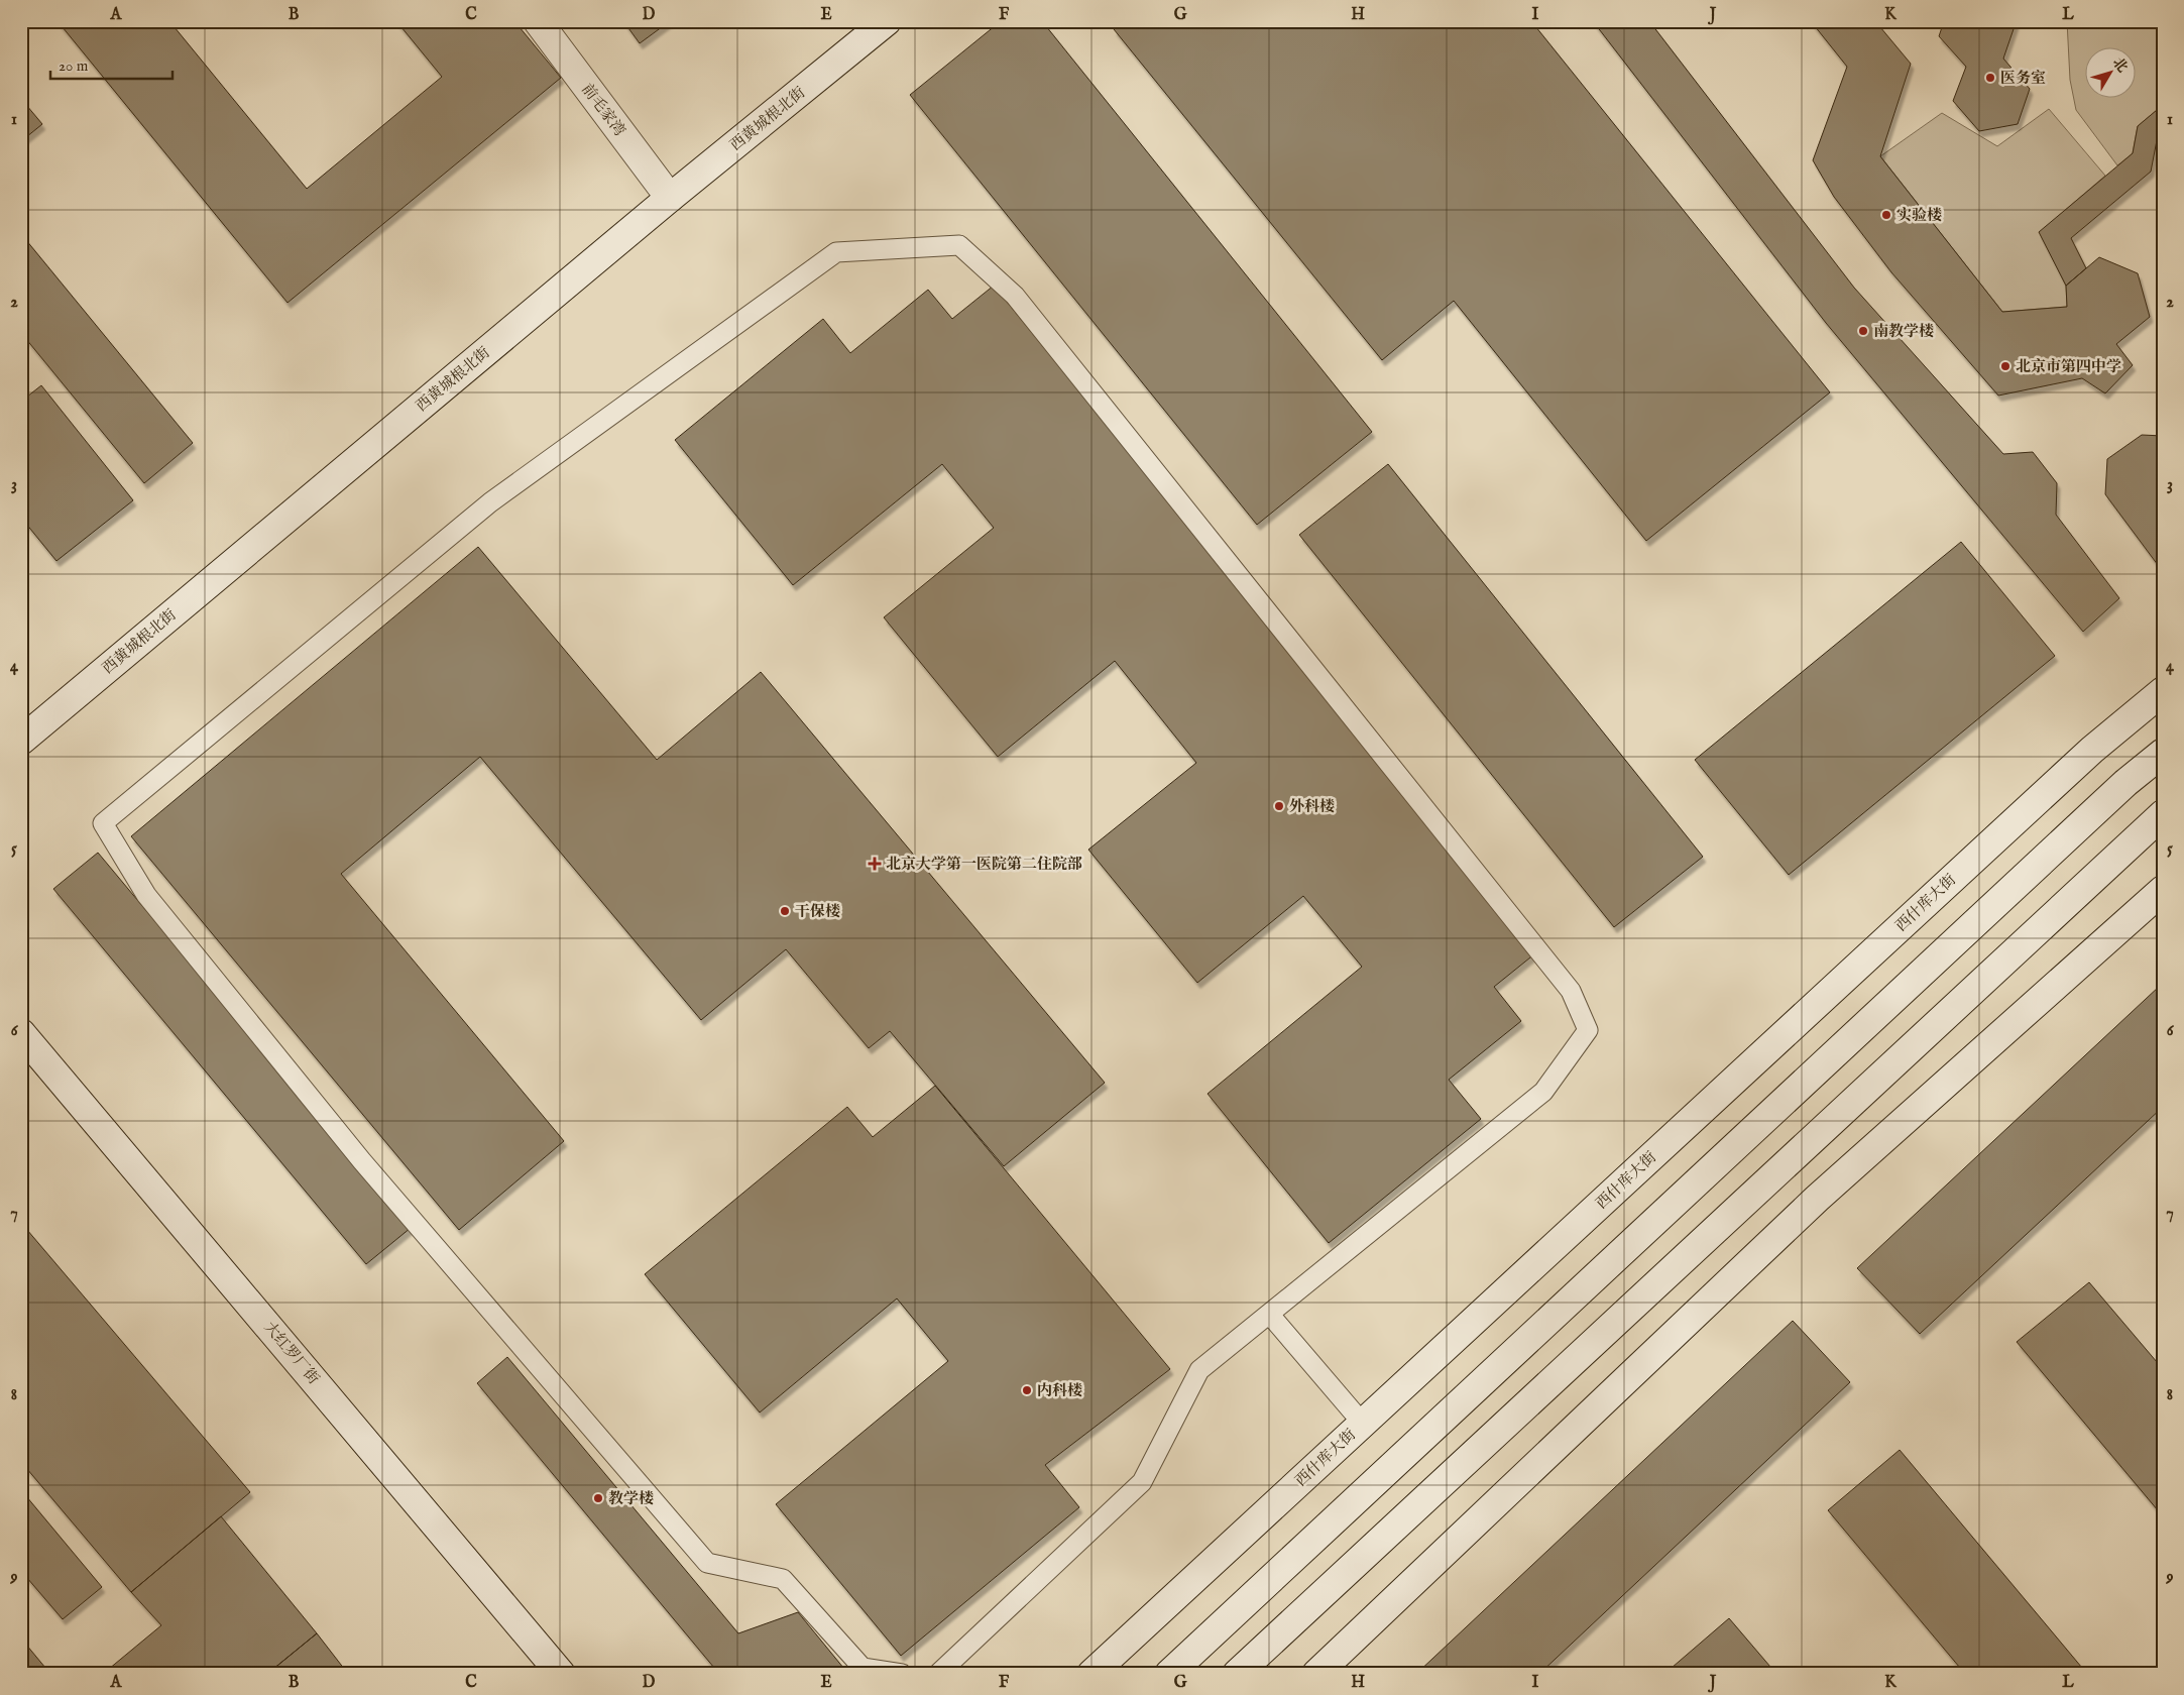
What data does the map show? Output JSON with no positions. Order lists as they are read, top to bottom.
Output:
{
  "streets": {
    "street": [
      "前毛家湾",
      "西黄城根北街",
      "西什库大街",
      "大红罗厂街"
    ]
  },
  "crossings": [
    ["前毛家湾", "西黄城根北街"]
  ],
  "places": {
    "other": [
      "医务室",
      "实验楼",
      "南教学楼",
      "北京市第四中学",
      "外科楼",
      "干保楼",
      "内科楼",
      "教学楼"
    ],
    "health": ["北京大学第一医院第二住院部"]
  },
  "scale_bar": "20 m",
  "north": "top right",
  "grid": {
    "columns": [
      "A",
      "B",
      "C",
      "D",
      "E",
      "F",
      "G",
      "H",
      "I",
      "J",
      "K",
      "L"
    ],
    "rows": [
      "1",
      "2",
      "3",
      "4",
      "5",
      "6",
      "7",
      "8",
      "9"
    ]
  }
}
